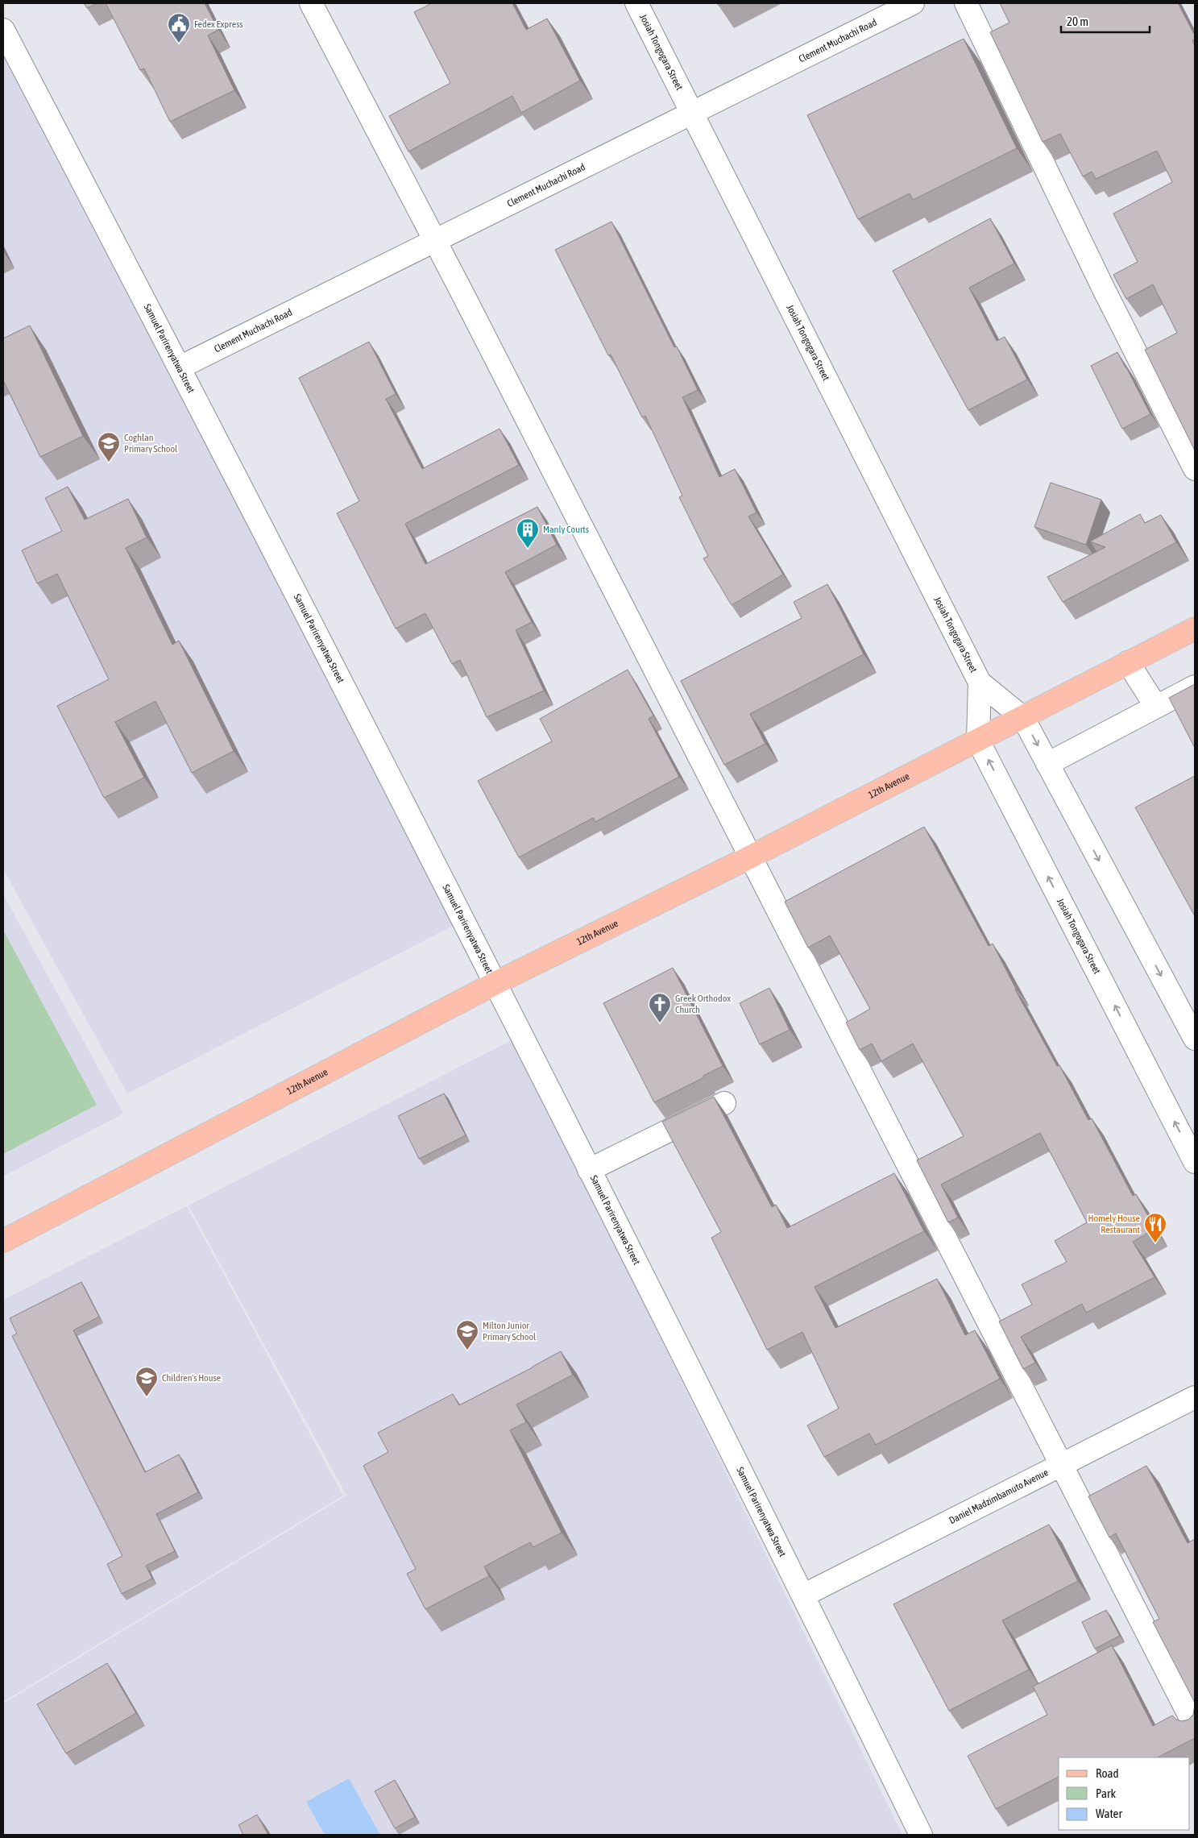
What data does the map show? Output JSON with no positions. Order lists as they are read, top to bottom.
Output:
{
  "streets": {
    "main road": ["12th Avenue"],
    "street": [
      "Clement Muchachi Road",
      "Josiah Tongogara Street",
      "Samuel Parirenyatwa Street",
      "Daniel Madzimbamuto Avenue"
    ]
  },
  "crossings": [
    ["Clement Muchachi Road", "Josiah Tongogara Street"],
    ["Clement Muchachi Road", "Samuel Parirenyatwa Street"],
    ["Josiah Tongogara Street", "12th Avenue"],
    ["Samuel Parirenyatwa Street", "12th Avenue"],
    ["Samuel Parirenyatwa Street", "Daniel Madzimbamuto Avenue"]
  ],
  "places": {
    "public building": ["Fedex Express"],
    "school or university": ["Coghlan Primary School", "Milton Junior Primary School", "Children's House"],
    "building": ["Manly Courts"],
    "church": ["Greek Orthodox Church"],
    "restaurant": ["Homely House Restaurant"]
  },
  "legend": ["Road", "Park", "Water"],
  "scale_bar": "20 m"
}
